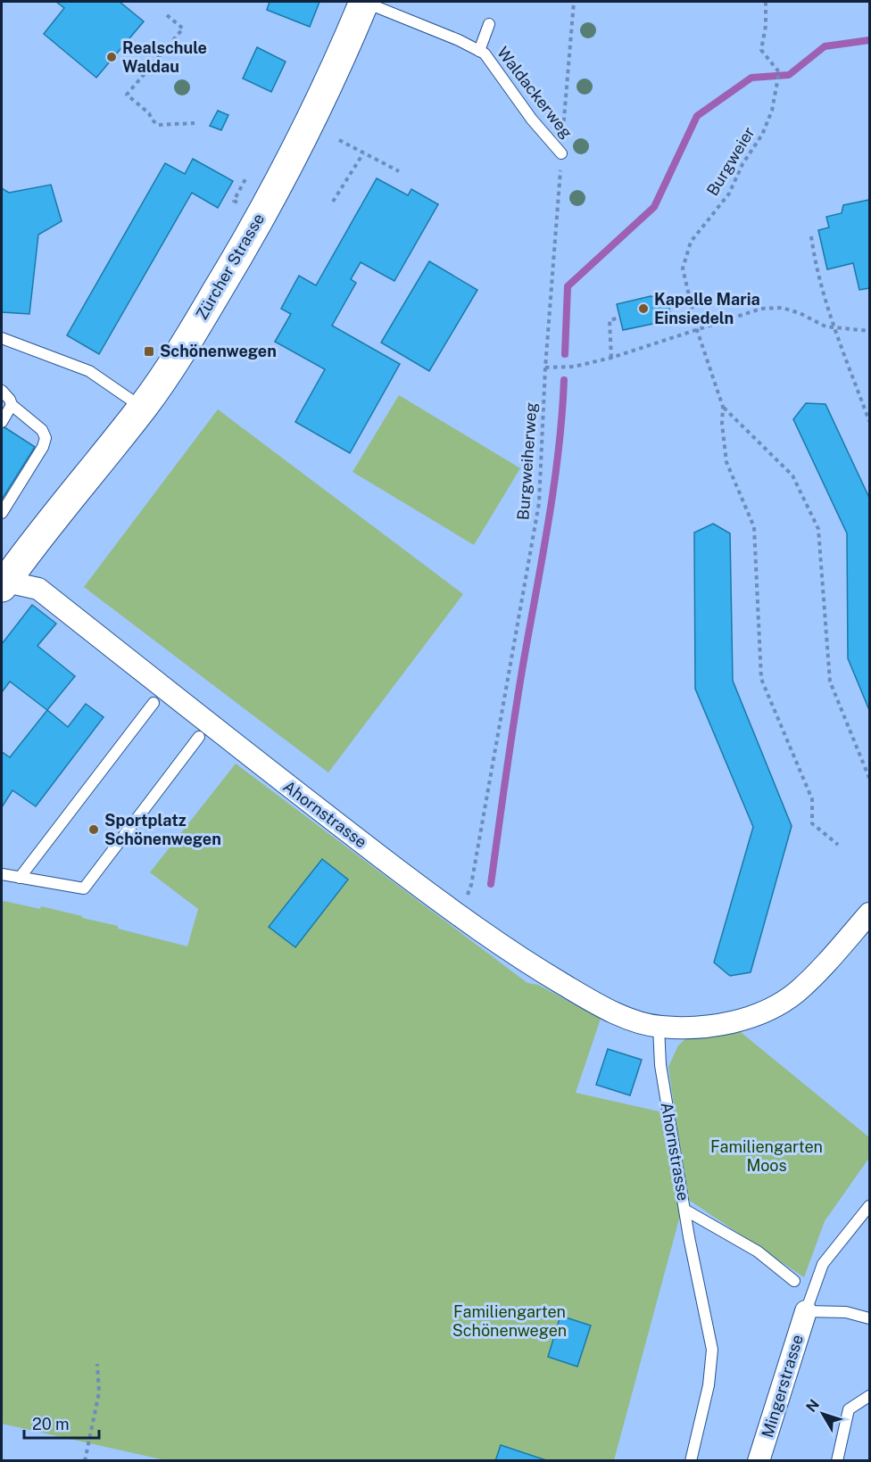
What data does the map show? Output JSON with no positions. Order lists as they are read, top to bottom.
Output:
{
  "streets": {
    "main road": ["Zürcher Strasse"],
    "street": ["Ahornstrasse", "Mingerstrasse"],
    "lane": ["Waldackerweg"],
    "path": ["Burgweier", "Burgweiherweg"]
  },
  "crossings": [
    ["Waldackerweg", "Zürcher Strasse"],
    ["Waldackerweg", "Burgweiherweg"],
    ["Zürcher Strasse", "Ahornstrasse"],
    ["Burgweiherweg", "Ahornstrasse"]
  ],
  "parks": ["Familiengarten Moos", "Familiengarten Schönenwegen"],
  "places": {
    "other": ["Realschule Waldau", "Kapelle Maria Einsiedeln", "Sportplatz Schönenwegen"],
    "transit": ["Schönenwegen"]
  },
  "scale_bar": "20 m",
  "north": "top left"
}
